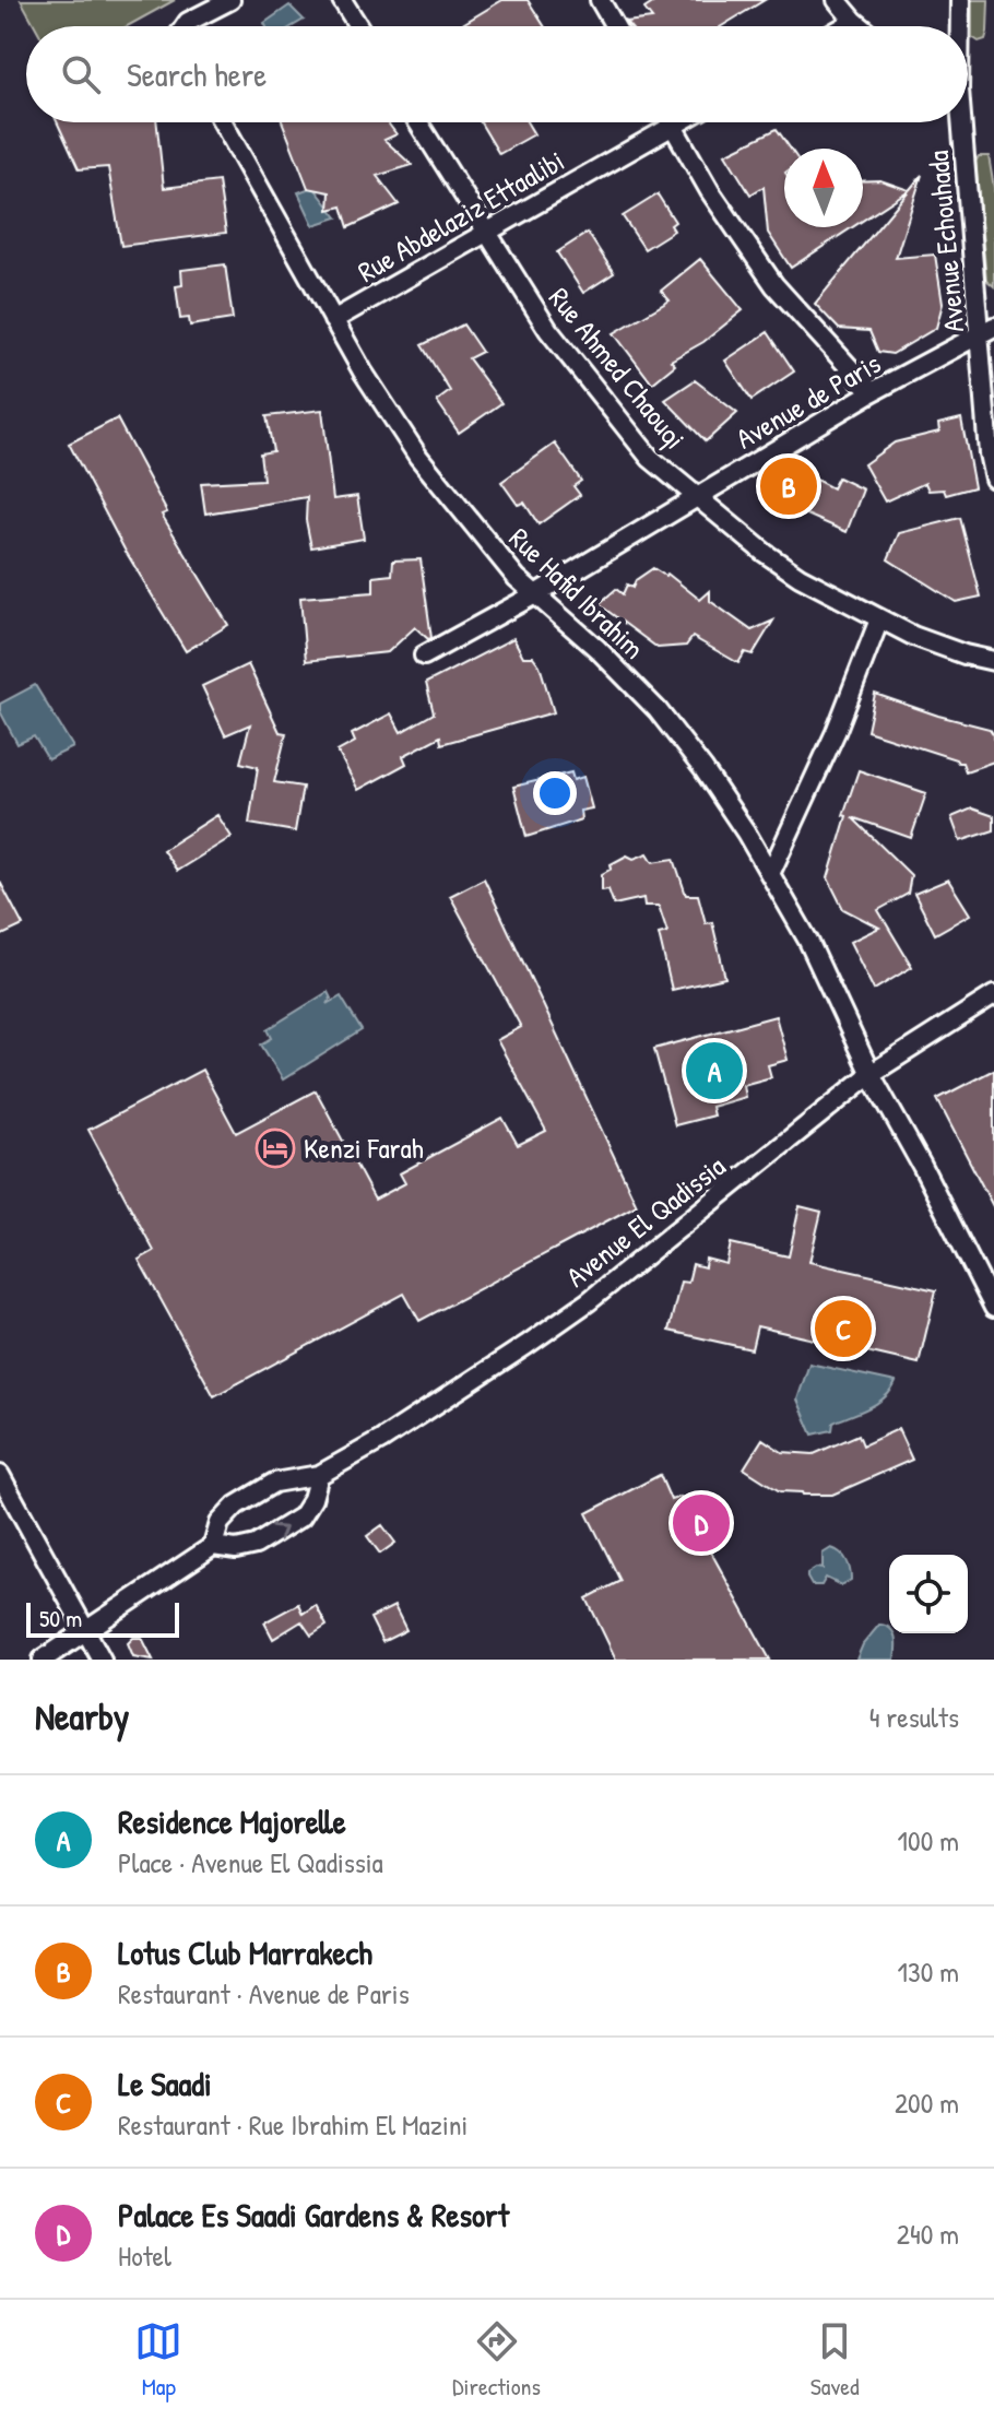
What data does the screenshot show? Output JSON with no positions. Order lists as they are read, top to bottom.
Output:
{
  "streets": {
    "street": [
      "Rue Abdelaziz Ettaalibi",
      "Avenue Echouhada",
      "Rue Ahmed Chaouqi",
      "Avenue de Paris",
      "Rue Hafid Ibrahim",
      "Avenue El Qadissia"
    ]
  },
  "crossings": [
    ["Rue Abdelaziz Ettaalibi", "Rue Ahmed Chaouqi"],
    ["Rue Abdelaziz Ettaalibi", "Rue Hafid Ibrahim"],
    ["Avenue Echouhada", "Avenue de Paris"],
    ["Rue Ahmed Chaouqi", "Avenue de Paris"],
    ["Avenue de Paris", "Rue Hafid Ibrahim"],
    ["Rue Hafid Ibrahim", "Avenue El Qadissia"]
  ],
  "places": {
    "hotel": ["Kenzi Farah"]
  },
  "scale_bar": "50 m",
  "north": "top",
  "page": {
    "search": "Search here",
    "pins": [
      "B",
      "A",
      "C",
      "D"
    ],
    "scale": "50 m",
    "heading": ["Nearby", "4 results"],
    "list": [
      {
        "mark": "A",
        "name": "Residence Majorelle",
        "note": "Place · Avenue El Qadissia",
        "value": "100 m"
      },
      {
        "mark": "B",
        "name": "Lotus Club Marrakech",
        "note": "Restaurant · Avenue de Paris",
        "value": "130 m"
      },
      {
        "mark": "C",
        "name": "Le Saadi",
        "note": "Restaurant · Rue Ibrahim El Mazini",
        "value": "200 m"
      },
      {
        "mark": "D",
        "name": "Palace Es Saadi Gardens & Resort",
        "note": "Hotel",
        "value": "240 m"
      }
    ],
    "nav": ["Map", "Directions", "Saved"]
  }
}
